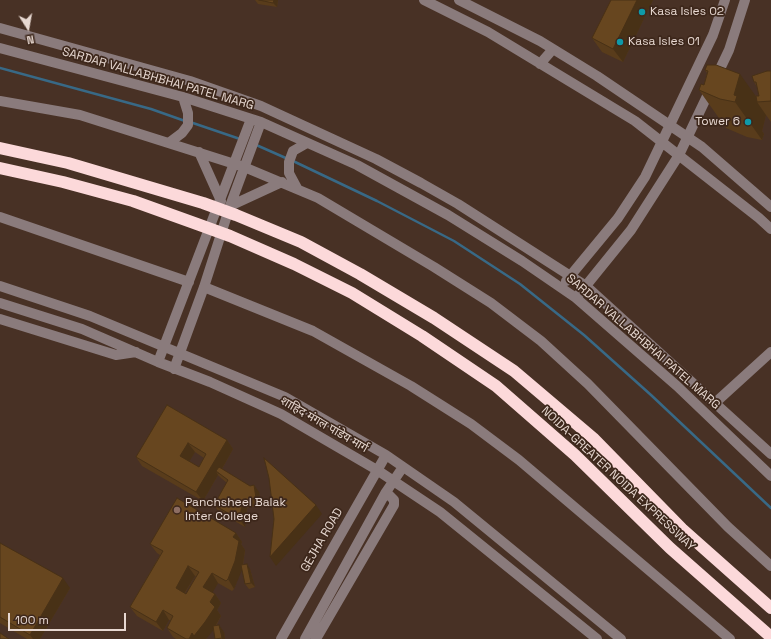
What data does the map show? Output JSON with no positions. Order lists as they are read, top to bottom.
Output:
{
  "streets": {
    "highway": ["NOIDA-GREATER NOIDA EXPRESSWAY"],
    "street": ["SARDAR VALLABHBHAI PATEL MARG", "शाहिद मंगल पांडेय मार्ग", "GEJHA ROAD"]
  },
  "crossings": [
    ["शाहिद मंगल पांडेय मार्ग", "GEJHA ROAD"]
  ],
  "places": [
    "Kasa Isles 02",
    "Kasa Isles 01",
    "Tower 6",
    "Panchsheel Balak Inter College"
  ],
  "scale_bar": "100 m",
  "north": "bottom"
}
